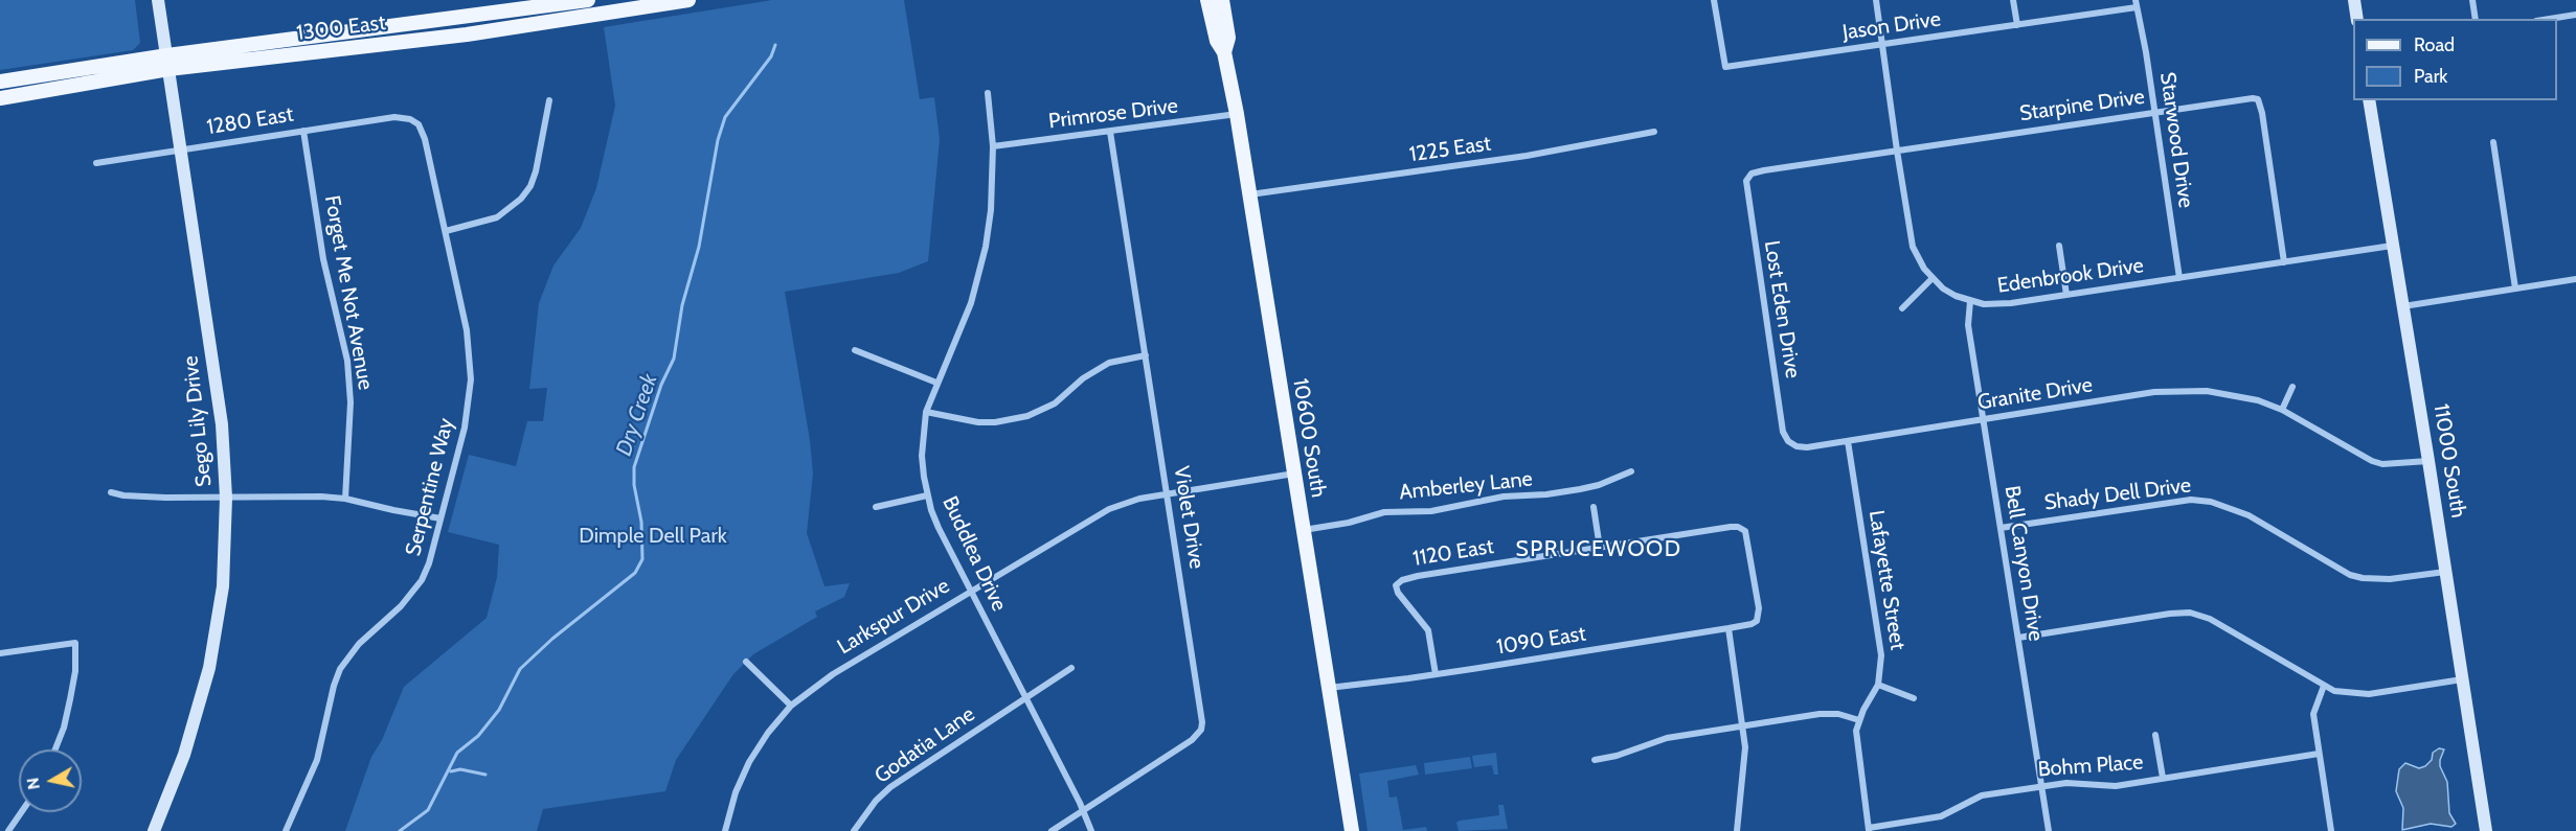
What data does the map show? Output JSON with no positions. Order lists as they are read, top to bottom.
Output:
{
  "streets": {
    "main road": ["1300 East", "10600 South"],
    "street": [
      "Jason Drive",
      "Starpine Drive",
      "Primrose Drive",
      "1280 East",
      "Starwood Drive",
      "1225 East",
      "Edenbrook Drive",
      "Forget Me Not Avenue",
      "Lost Eden Drive",
      "Granite Drive",
      "Sego Lily Drive",
      "11000 South",
      "Amberley Lane",
      "Serpentine Way",
      "Shady Dell Drive",
      "Violet Drive",
      "1120 East",
      "Buddlea Drive",
      "Bell Canyon Drive",
      "Lafayette Street",
      "Larkspur Drive",
      "1090 East",
      "Godatia Lane",
      "Bohm Place"
    ]
  },
  "crossings": [
    ["Jason Drive", "Starwood Drive"],
    ["Jason Drive", "Edenbrook Drive"],
    ["1300 East", "Sego Lily Drive"],
    ["Starpine Drive", "Starwood Drive"],
    ["Starpine Drive", "Edenbrook Drive"],
    ["Starpine Drive", "Lost Eden Drive"],
    ["Primrose Drive", "10600 South"],
    ["Primrose Drive", "Violet Drive"],
    ["Primrose Drive", "Buddlea Drive"],
    ["1280 East", "Forget Me Not Avenue"],
    ["1280 East", "Sego Lily Drive"],
    ["1280 East", "Serpentine Way"],
    ["Starwood Drive", "Edenbrook Drive"],
    ["1225 East", "10600 South"],
    ["Edenbrook Drive", "11000 South"],
    ["Edenbrook Drive", "Bell Canyon Drive"],
    ["Lost Eden Drive", "Granite Drive"],
    ["Granite Drive", "11000 South"],
    ["Granite Drive", "Bell Canyon Drive"],
    ["Granite Drive", "Lafayette Street"],
    ["10600 South", "Amberley Lane"],
    ["10600 South", "Larkspur Drive"],
    ["10600 South", "1090 East"],
    ["11000 South", "Shady Dell Drive"],
    ["Shady Dell Drive", "Bell Canyon Drive"],
    ["Violet Drive", "Buddlea Drive"],
    ["Violet Drive", "Larkspur Drive"],
    ["1120 East", "1090 East"],
    ["Buddlea Drive", "Larkspur Drive"],
    ["Buddlea Drive", "Godatia Lane"],
    ["Bell Canyon Drive", "Bohm Place"],
    ["Lafayette Street", "Bohm Place"]
  ],
  "districts": ["SPRUCEWOOD"],
  "water": ["Dry Creek"],
  "parks": ["Dimple Dell Park"],
  "legend": ["Road", "Park"],
  "north": "left"
}
